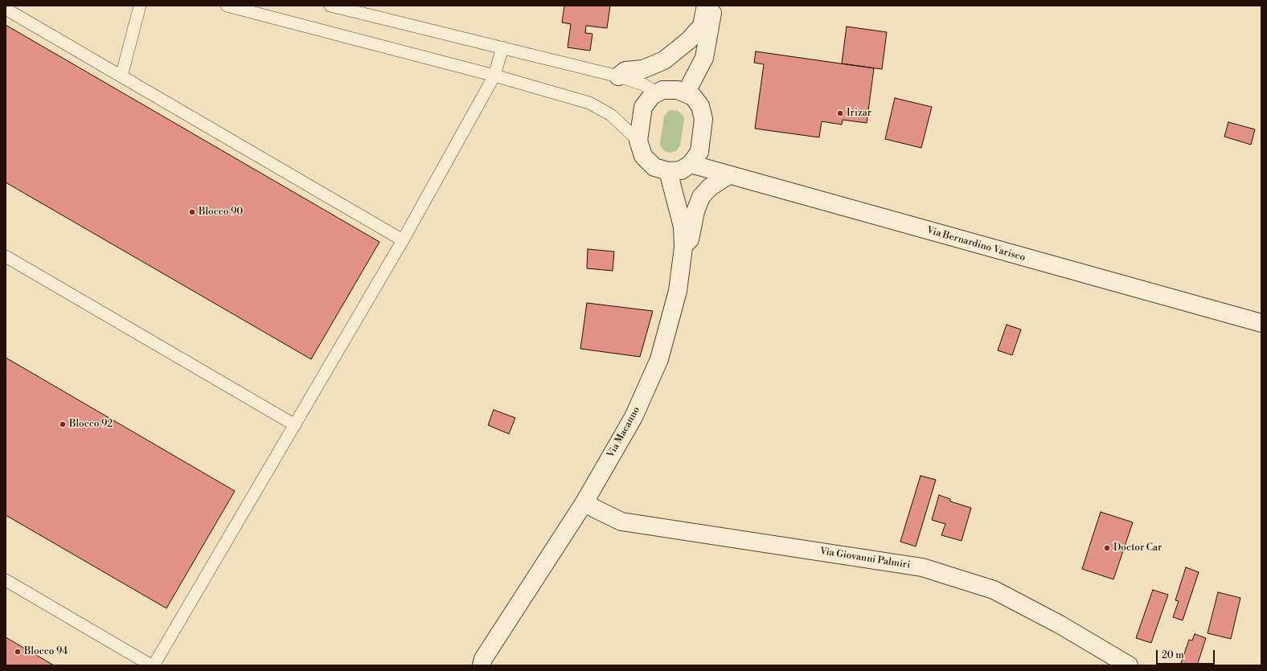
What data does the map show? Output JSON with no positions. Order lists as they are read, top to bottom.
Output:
{
  "streets": {
    "street": ["Via Bernardino Varisco", "Via Macanno", "Via Giovanni Palmiri"]
  },
  "crossings": [
    ["Via Bernardino Varisco", "Via Macanno"],
    ["Via Macanno", "Via Giovanni Palmiri"]
  ],
  "places": [
    "Irizar",
    "Blocco 90",
    "Blocco 92",
    "Doctor Car",
    "Blocco 94"
  ],
  "scale_bar": "20 m"
}
